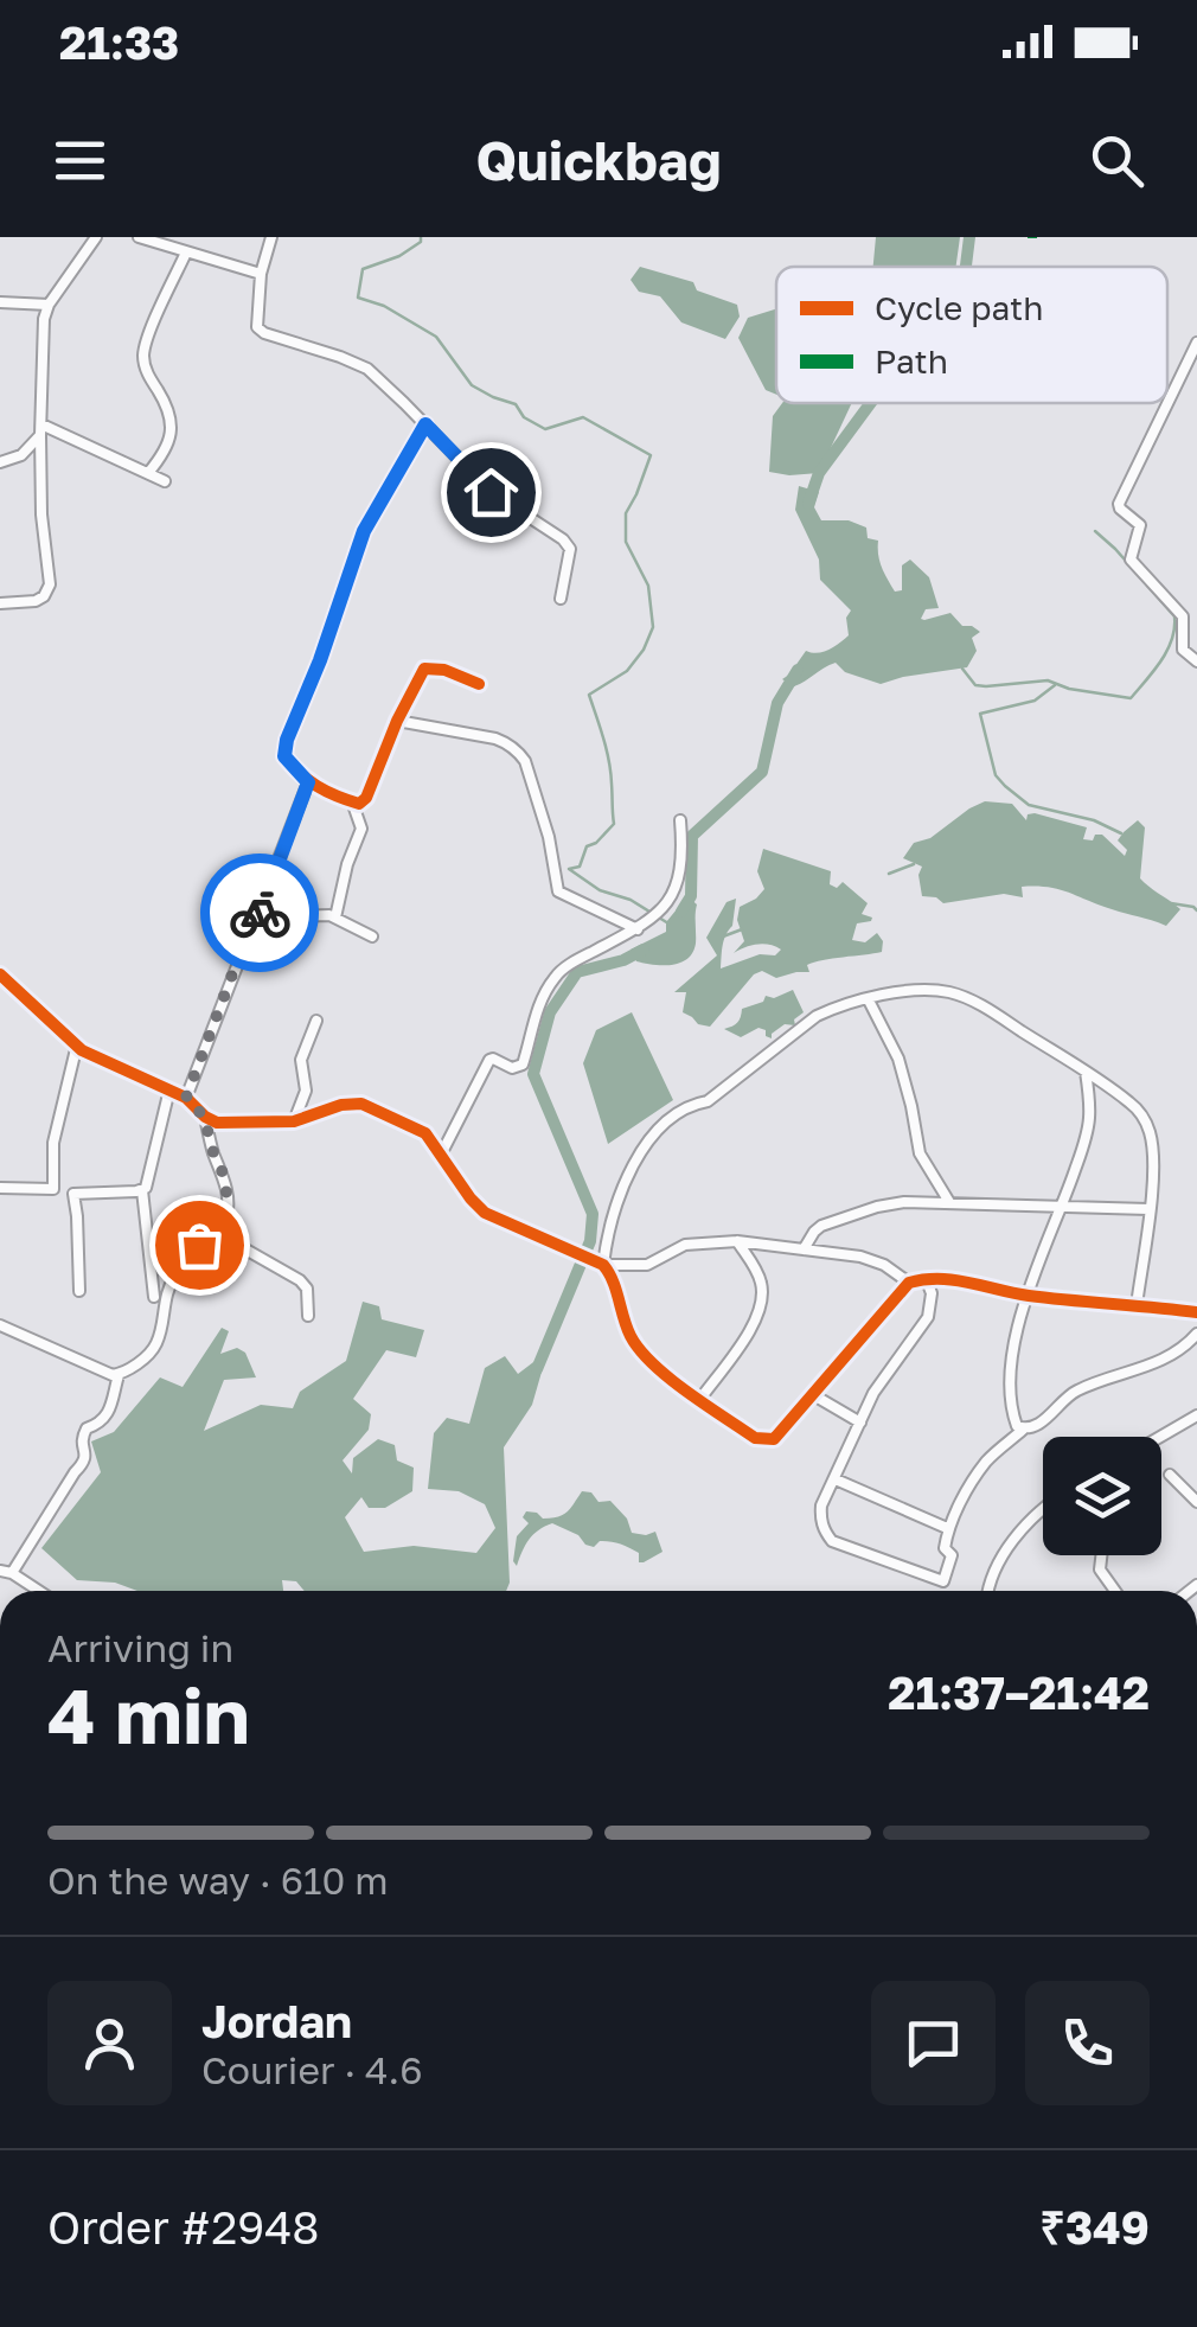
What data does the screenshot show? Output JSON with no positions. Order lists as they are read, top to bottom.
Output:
{
  "legend": ["Cycle path", "Path"],
  "page": {
    "status": "21:33",
    "header": "Quickbag",
    "heading": ["4 min", "Arriving in", "21:37–21:42"],
    "panel": [
      "Jordan",
      "Courier · 4.6",
      "Order #2948",
      "₹349"
    ],
    "bar": "On the way · 610 m"
  }
}
